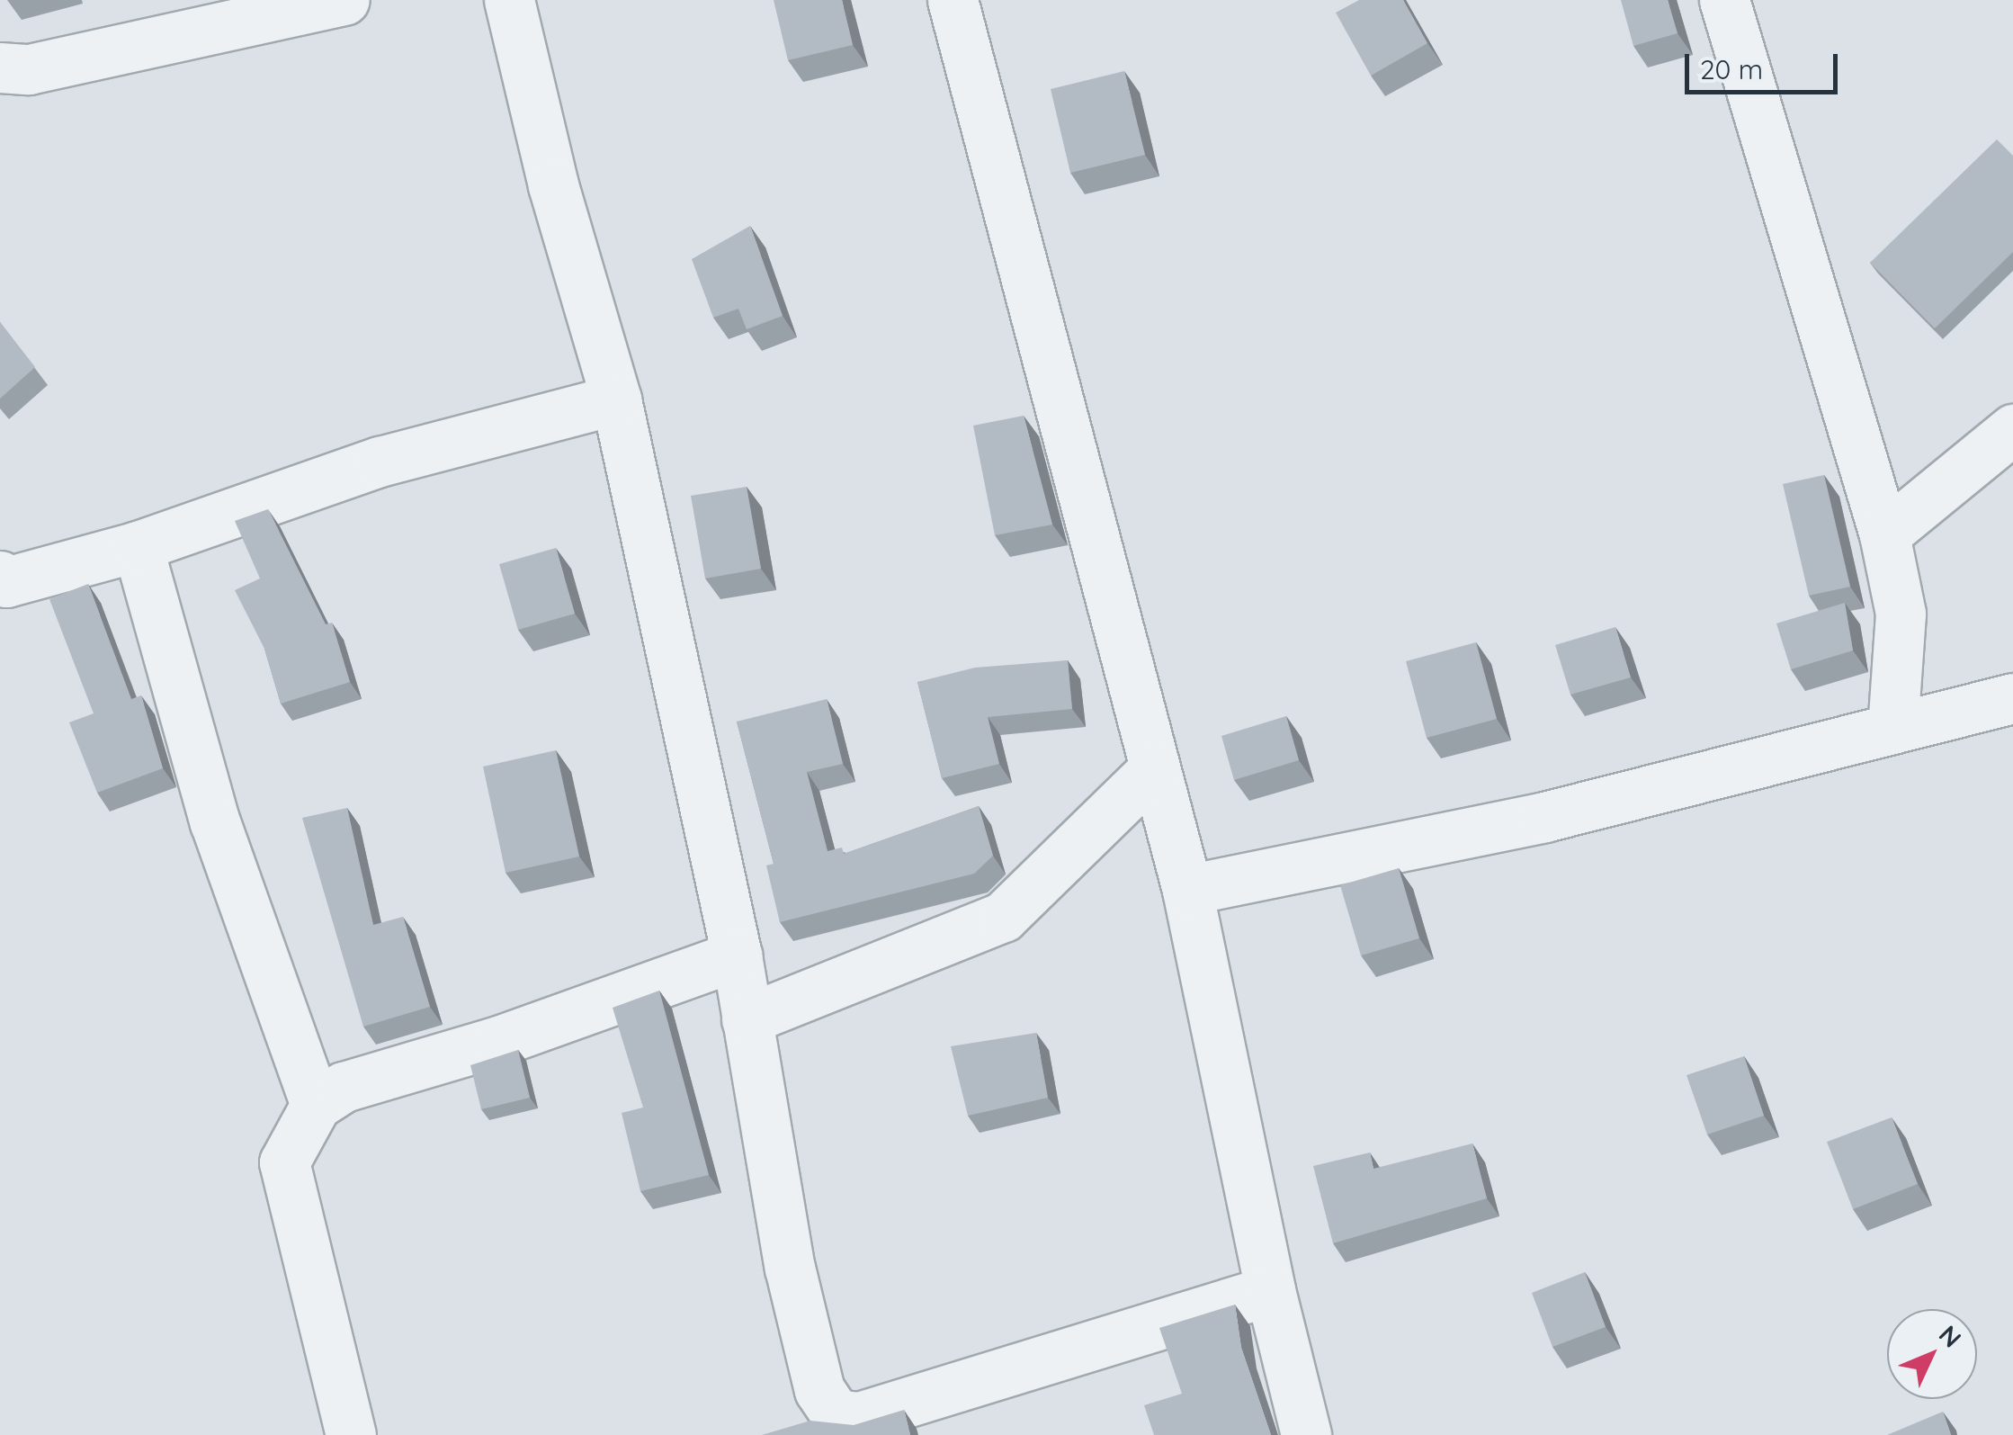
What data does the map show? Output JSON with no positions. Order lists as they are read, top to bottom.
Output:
{
  "scale_bar": "20 m",
  "north": "top right"
}
